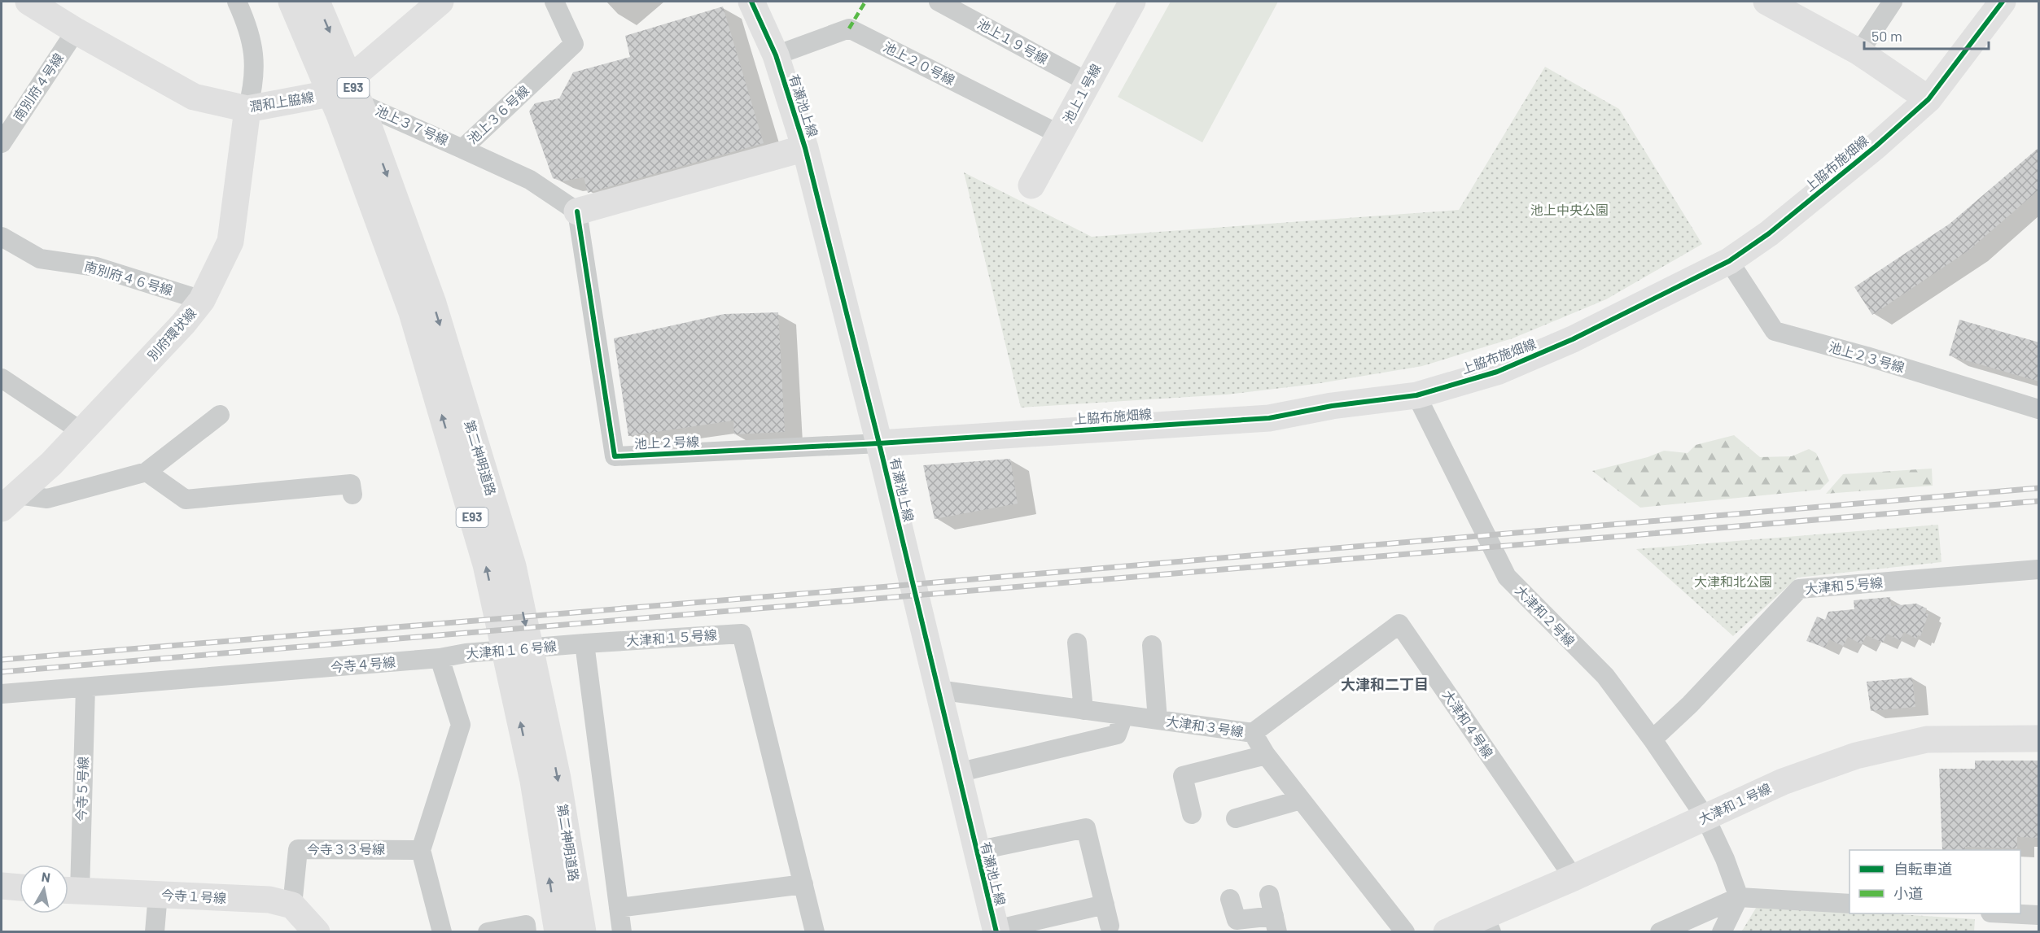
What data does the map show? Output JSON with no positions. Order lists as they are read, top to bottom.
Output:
{
  "streets": {
    "main road": [
      "E93",
      "池上１号線",
      "潤和上脇線",
      "有瀬池上線",
      "上脇布施畑線",
      "別府環状線",
      "第二神明道路",
      "大津和１号線",
      "今寺１号線"
    ],
    "street": [
      "池上１９号線",
      "池上２０号線",
      "南別府４号線",
      "池上３６号線",
      "池上３７号線",
      "南別府４６号線",
      "池上２３号線",
      "池上２号線",
      "大津和５号線",
      "大津和２号線",
      "大津和１５号線",
      "大津和１６号線",
      "今寺４号線",
      "大津和４号線",
      "大津和３号線",
      "今寺５号線",
      "今寺３３号線"
    ]
  },
  "crossings": [
    ["池上１９号線", "池上１号線"],
    ["池上２０号線", "池上１号線"],
    ["池上２０号線", "有瀬池上線"],
    ["南別府４号線", "潤和上脇線"],
    ["潤和上脇線", "池上３７号線"],
    ["潤和上脇線", "別府環状線"],
    ["潤和上脇線", "第二神明道路"],
    ["有瀬池上線", "上脇布施畑線"],
    ["有瀬池上線", "池上２号線"],
    ["有瀬池上線", "大津和３号線"],
    ["池上３６号線", "池上３７号線"],
    ["池上３６号線", "池上２号線"],
    ["池上３７号線", "第二神明道路"],
    ["上脇布施畑線", "池上２３号線"],
    ["上脇布施畑線", "池上２号線"],
    ["上脇布施畑線", "大津和２号線"],
    ["南別府４６号線", "別府環状線"],
    ["大津和５号線", "大津和２号線"],
    ["大津和２号線", "大津和１号線"],
    ["大津和１５号線", "大津和１６号線"],
    ["大津和１６号線", "今寺４号線"],
    ["今寺４号線", "今寺５号線"],
    ["大津和４号線", "大津和３号線"],
    ["大津和４号線", "大津和１号線"],
    ["今寺５号線", "今寺１号線"],
    ["今寺３３号線", "今寺１号線"]
  ],
  "districts": ["大津和二丁目"],
  "parks": ["池上中央公園", "大津和北公園"],
  "legend": ["自転車道", "小道"],
  "scale_bar": "50 m",
  "north": "top"
}
